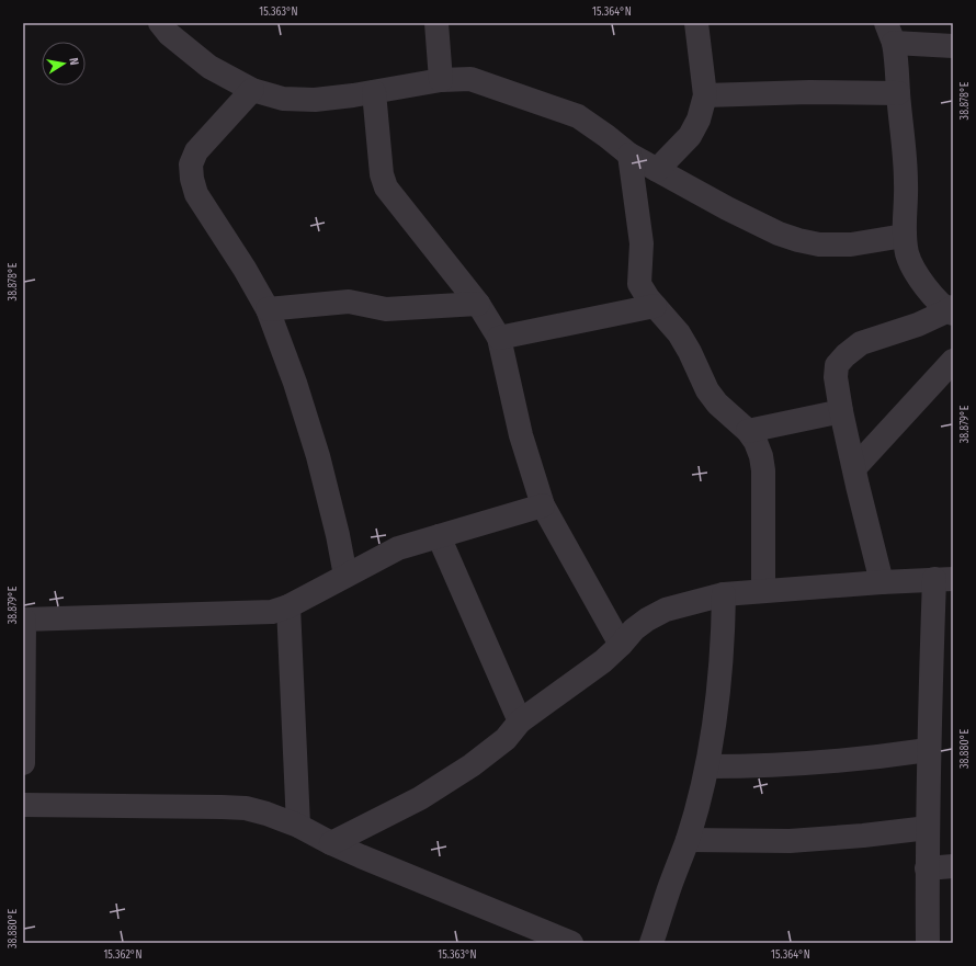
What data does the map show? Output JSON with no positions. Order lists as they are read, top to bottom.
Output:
{
  "north": "right",
  "coordinates": [
    "15.363°N",
    "15.364°N",
    "38.878°E",
    "38.879°E",
    "38.880°E",
    "15.362°N"
  ]
}
